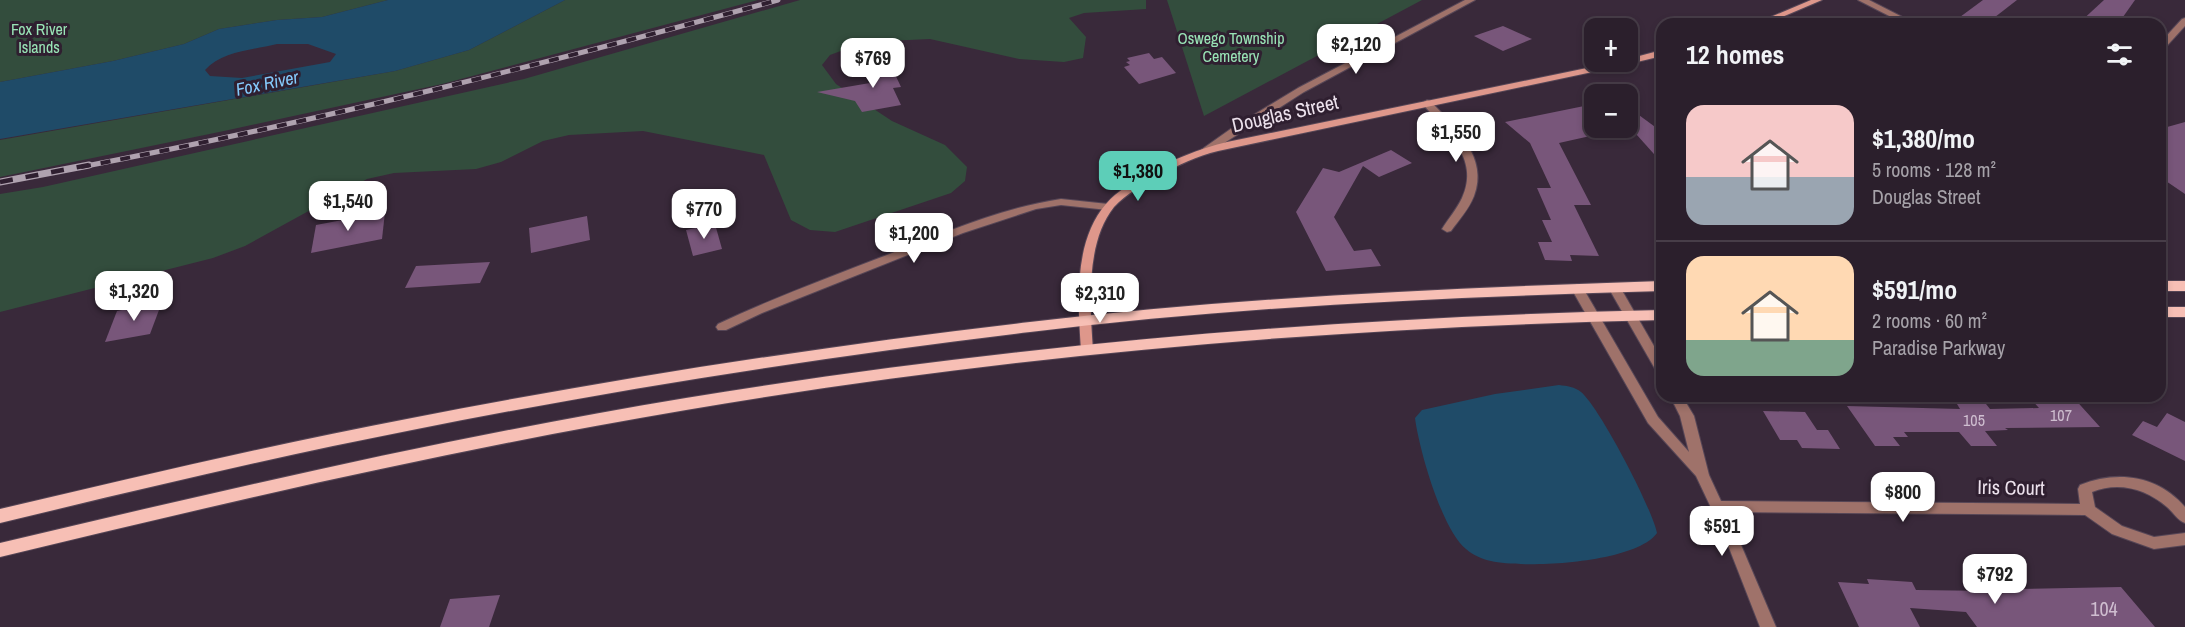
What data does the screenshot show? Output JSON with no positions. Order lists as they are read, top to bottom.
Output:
{
  "streets": {
    "street": ["Douglas Street", "Iris Court"]
  },
  "water": ["Fox River"],
  "parks": ["Fox River Islands", "Oswego Township Cemetery"],
  "house_numbers": ["107", "105", "104"],
  "page": {
    "map_buttons": ["+", "−"],
    "heading": "12 homes",
    "price": [
      "$2,120",
      "$769",
      "$1,550",
      "$1,380",
      "$1,540",
      "$770",
      "$1,200",
      "$1,320",
      "$2,310",
      "$800",
      "$591",
      "$792"
    ],
    "list": [
      {
        "name": "$1,380/mo",
        "note": "5 rooms · 128 m² · Douglas Street"
      },
      {
        "name": "$591/mo",
        "note": "2 rooms · 60 m² · Paradise Parkway"
      }
    ]
  }
}
